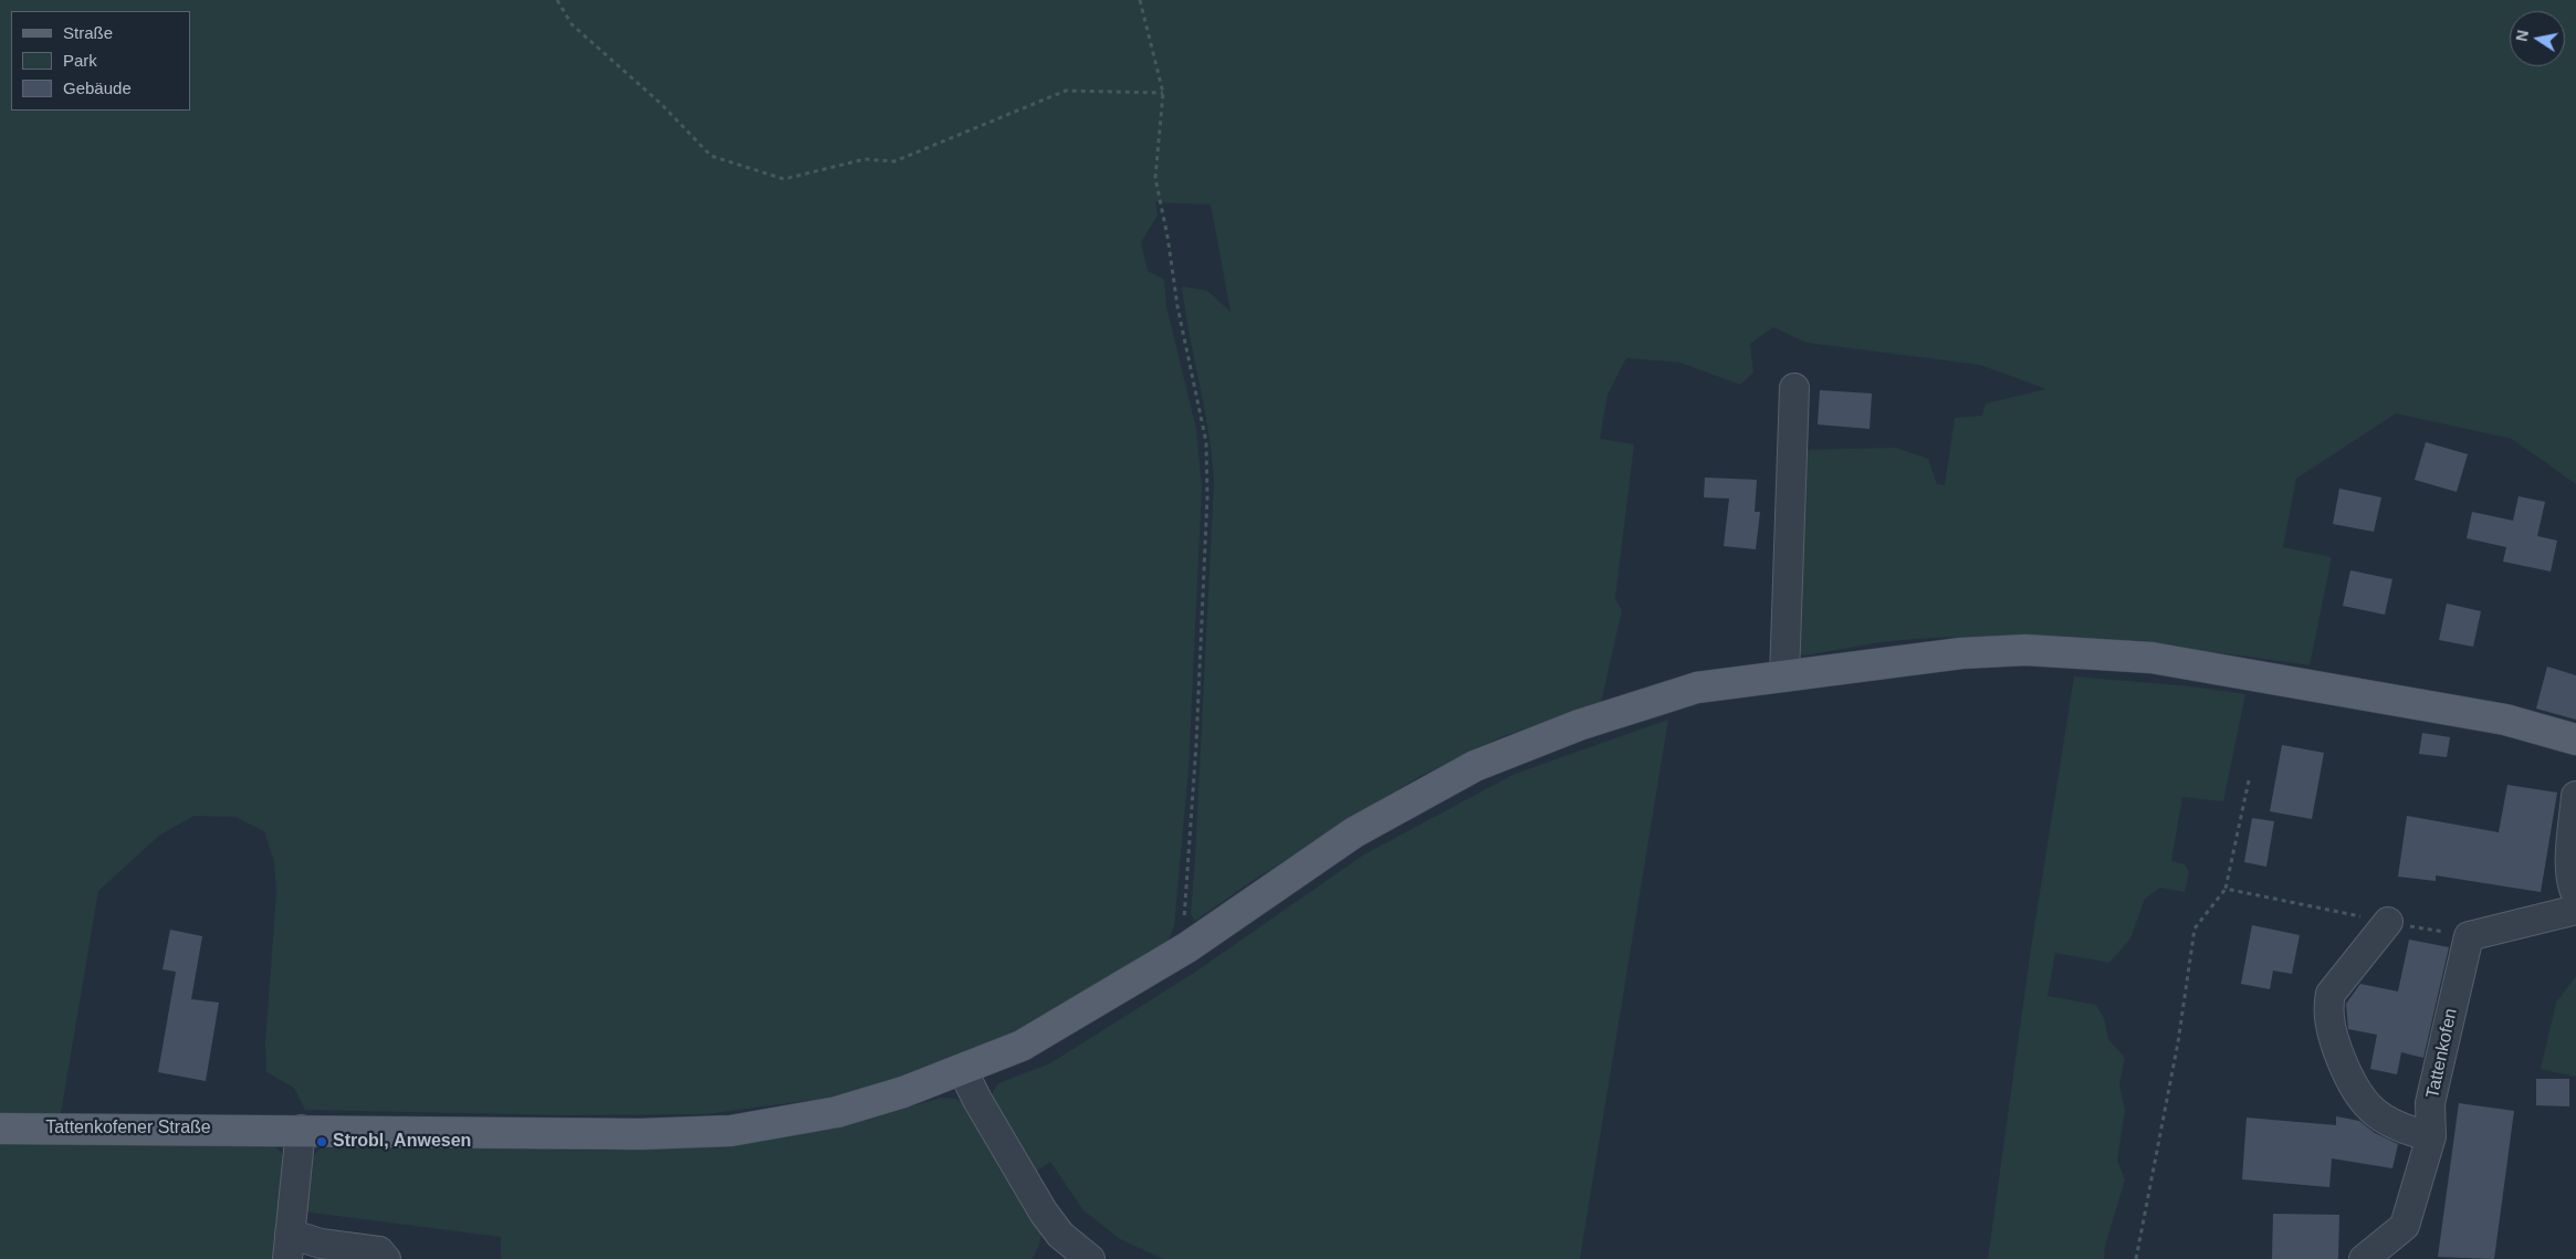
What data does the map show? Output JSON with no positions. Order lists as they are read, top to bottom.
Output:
{
  "streets": {
    "main road": ["Tattenkofener Straße"],
    "street": ["Tattenkofen"]
  },
  "places": ["Strobl, Anwesen"],
  "legend": ["Straße", "Park", "Gebäude"],
  "north": "left"
}
